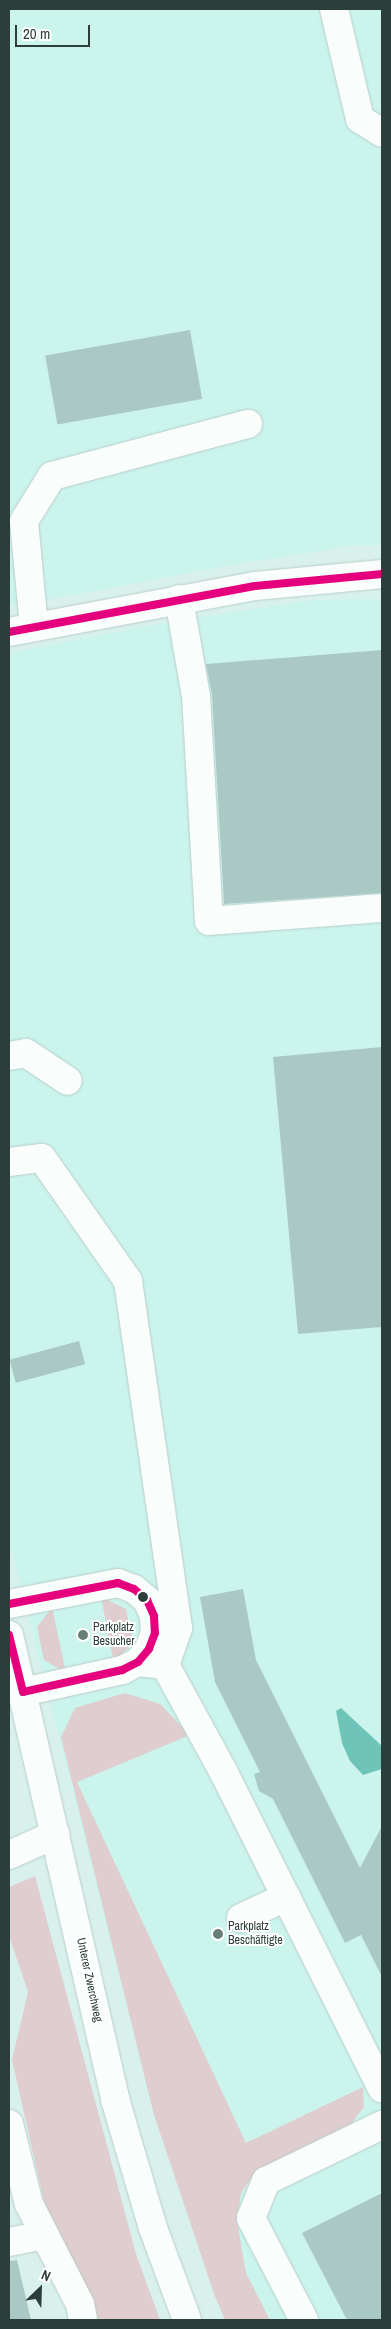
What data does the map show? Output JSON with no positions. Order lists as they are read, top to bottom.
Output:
{
  "streets": {
    "street": ["Unterer Zwerchweg"]
  },
  "places": ["Parkplatz Besucher", "Parkplatz Beschäftigte"],
  "scale_bar": "20 m",
  "north": "top right"
}
